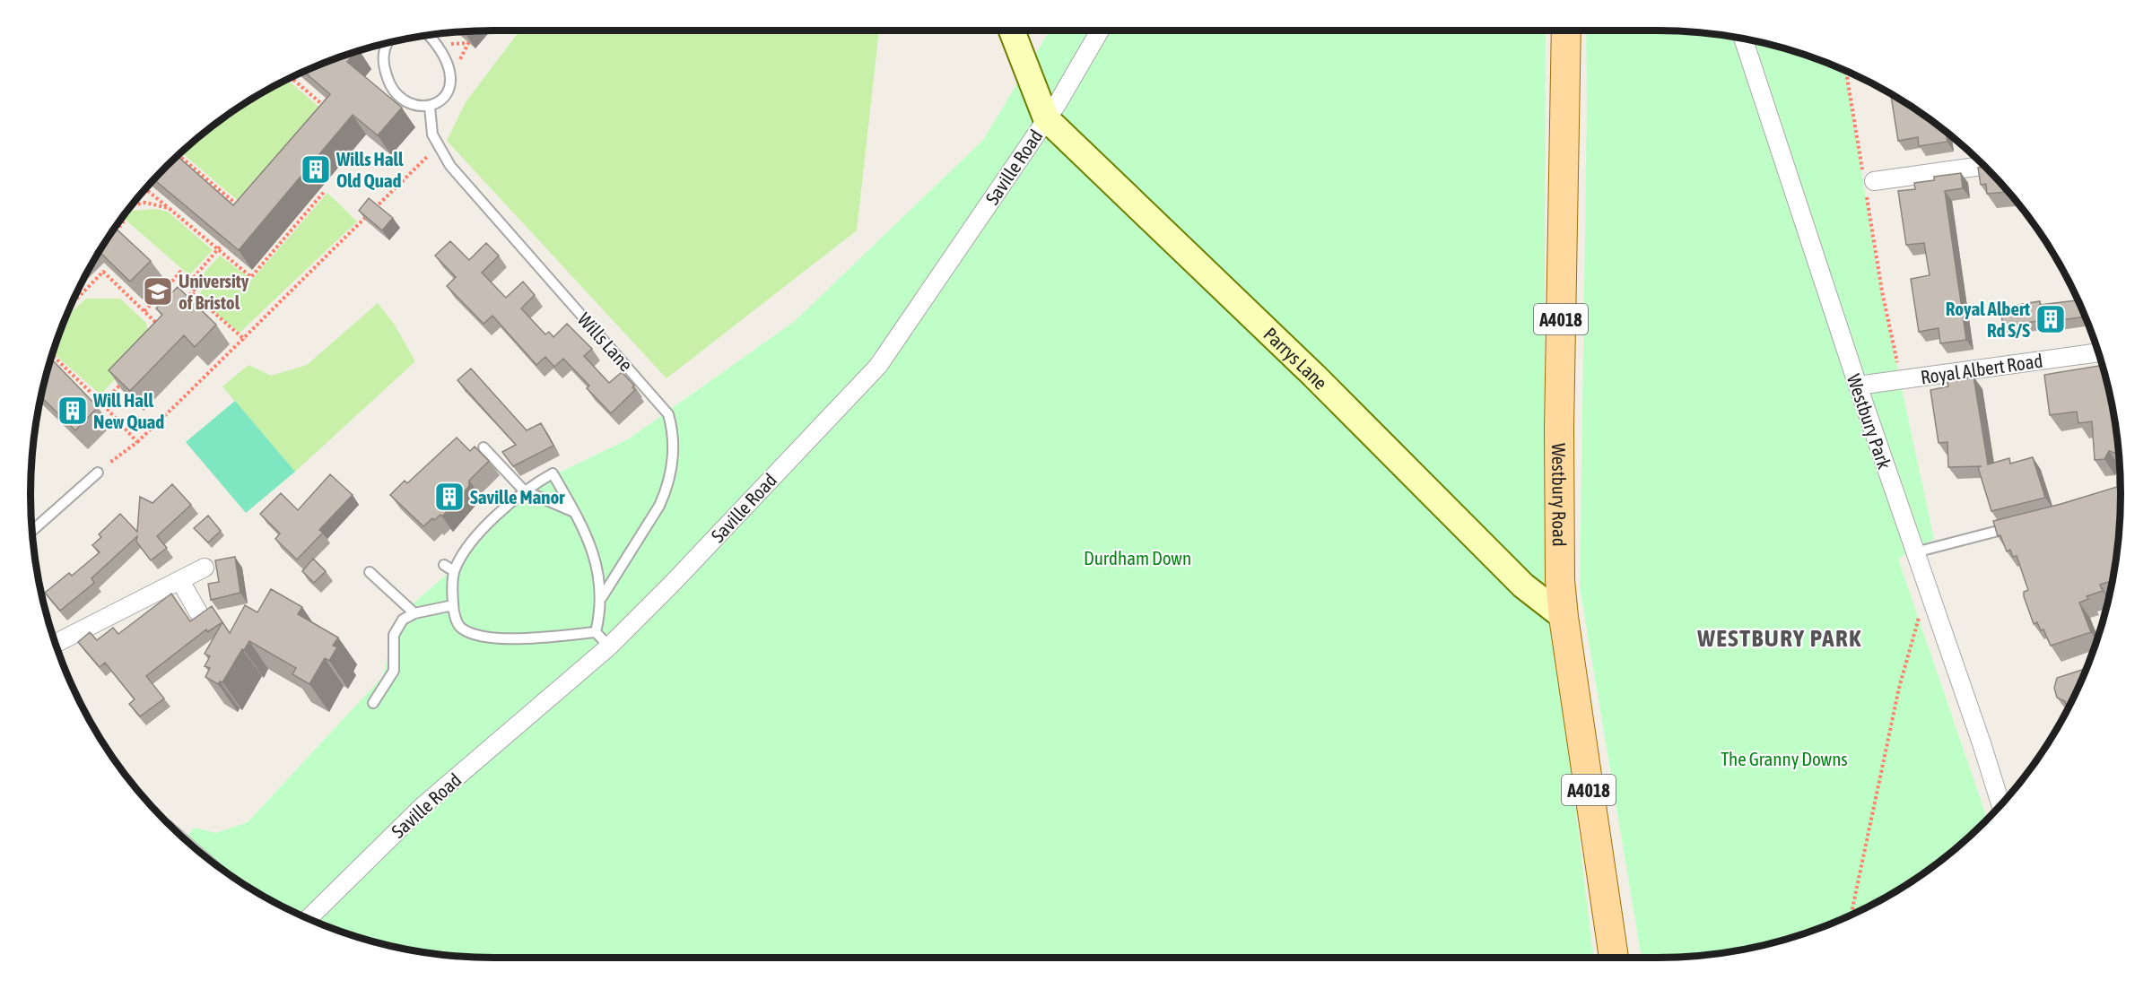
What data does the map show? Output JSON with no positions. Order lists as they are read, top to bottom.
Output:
{
  "streets": {
    "main road": ["A4018", "Parrys Lane", "Westbury Road"],
    "street": ["Saville Road", "Royal Albert Road", "Westbury Park"],
    "lane": ["Wills Lane"]
  },
  "crossings": [
    ["Saville Road", "Parrys Lane"],
    ["Parrys Lane", "Westbury Road"],
    ["Royal Albert Road", "Westbury Park"]
  ],
  "districts": ["WESTBURY PARK"],
  "parks": ["Durdham Down", "The Granny Downs"],
  "places": {
    "building": [
      "Wills Hall Old Quad",
      "Royal Albert Rd S/S",
      "Will Hall New Quad",
      "Saville Manor"
    ],
    "school or university": ["University of Bristol"]
  }
}
